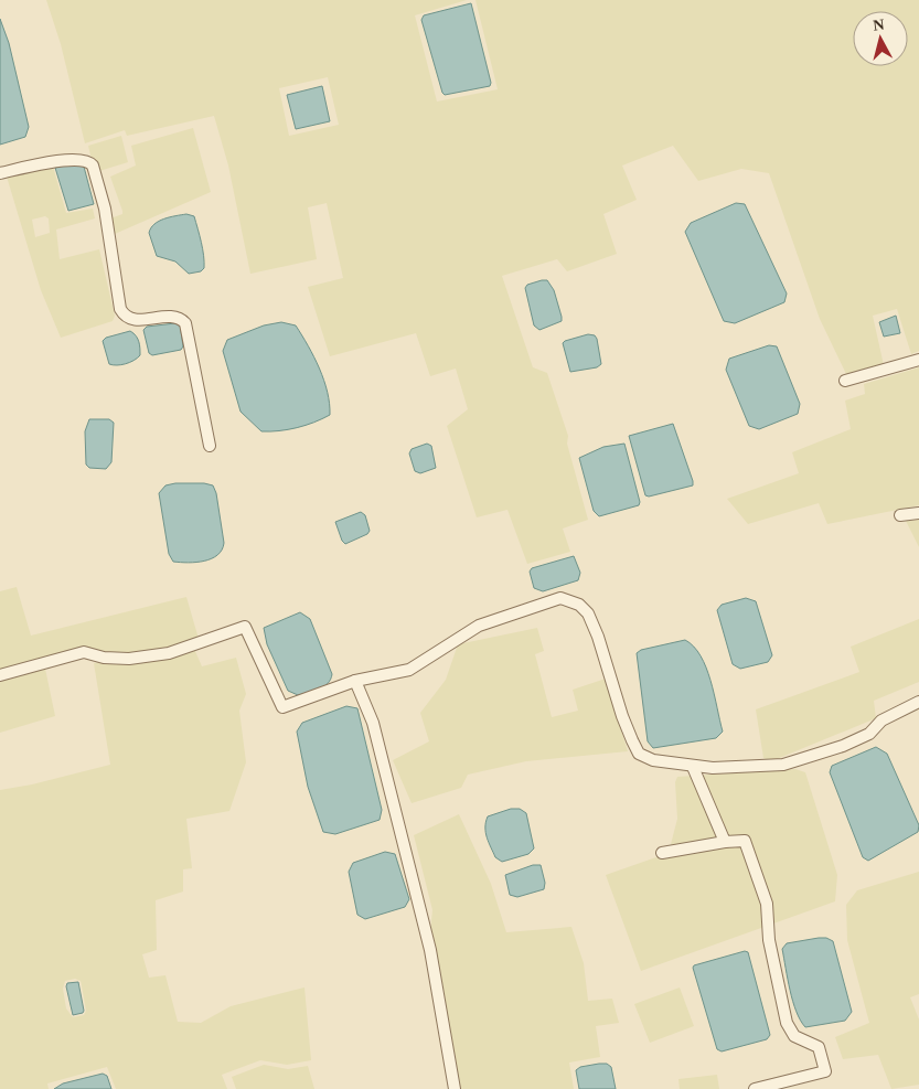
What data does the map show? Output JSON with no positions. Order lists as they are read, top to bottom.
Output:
{
  "north": "top"
}
